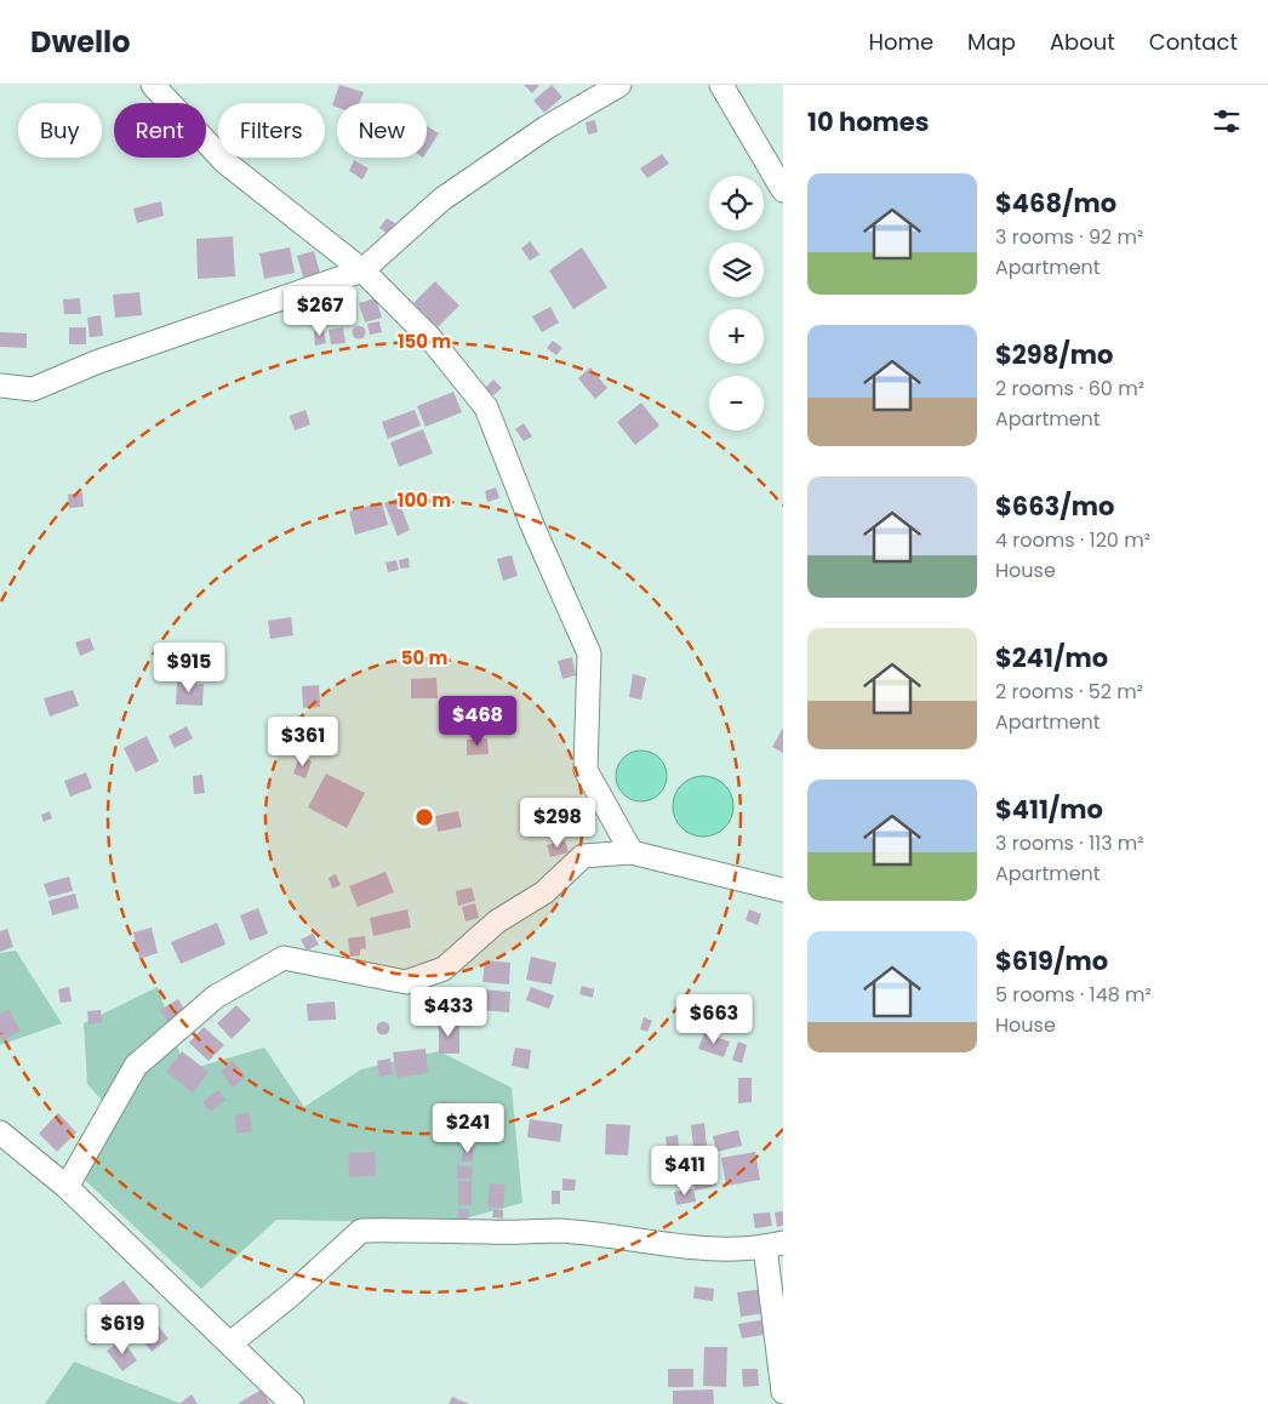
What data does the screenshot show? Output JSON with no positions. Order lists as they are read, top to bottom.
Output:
{
  "page": {
    "header": "Dwello",
    "nav": [
      "Home",
      "Map",
      "About",
      "Contact"
    ],
    "heading": "10 homes",
    "chip": [
      "Buy",
      "Rent",
      "Filters",
      "New"
    ],
    "list": [
      {
        "name": "$468/mo",
        "note": "3 rooms · 92 m² · Apartment"
      },
      {
        "name": "$298/mo",
        "note": "2 rooms · 60 m² · Apartment"
      },
      {
        "name": "$663/mo",
        "note": "4 rooms · 120 m² · House"
      },
      {
        "name": "$241/mo",
        "note": "2 rooms · 52 m² · Apartment"
      },
      {
        "name": "$411/mo",
        "note": "3 rooms · 113 m² · Apartment"
      },
      {
        "name": "$619/mo",
        "note": "5 rooms · 148 m² · House"
      }
    ],
    "map_buttons": ["+", "−"],
    "price": [
      "$267",
      "$915",
      "$468",
      "$361",
      "$298",
      "$433",
      "$663",
      "$241",
      "$411",
      "$619"
    ]
  },
  "rings": ["150 m", "100 m", "50 m"]
}
